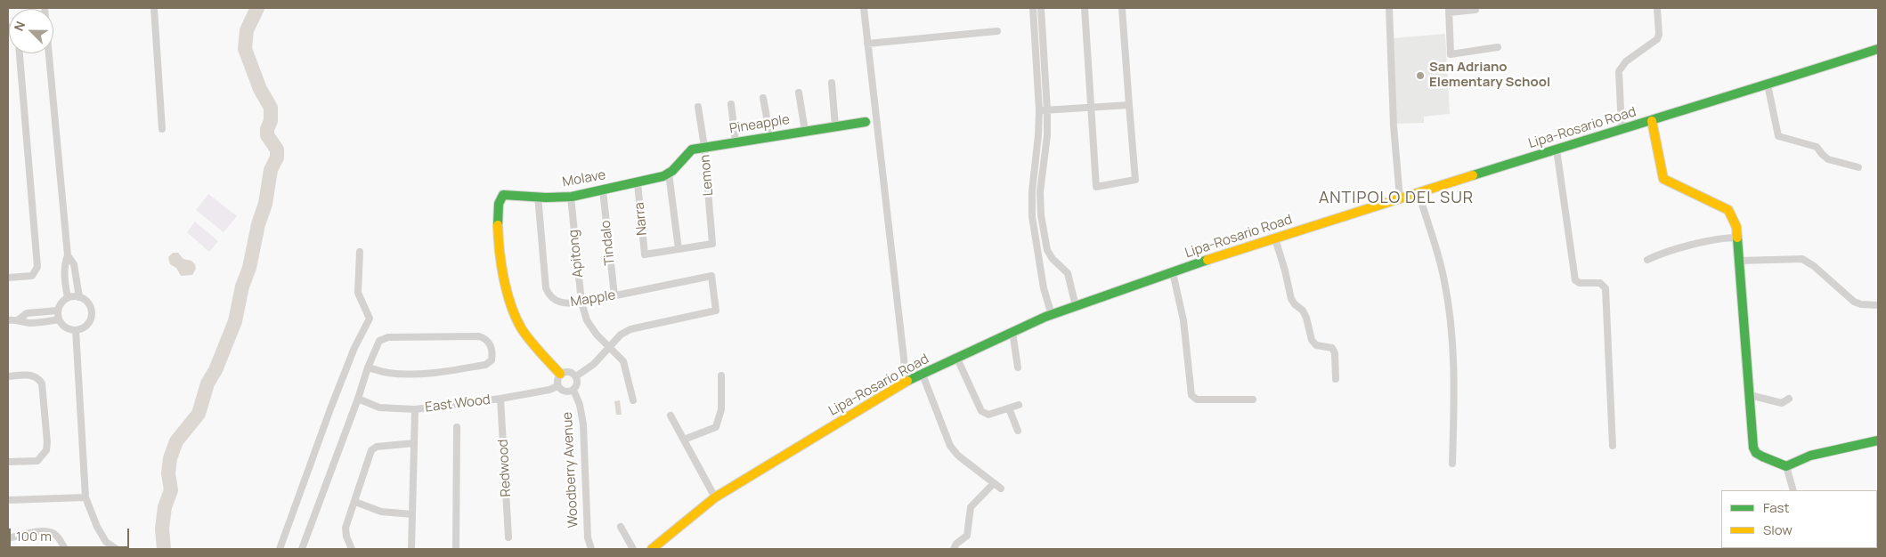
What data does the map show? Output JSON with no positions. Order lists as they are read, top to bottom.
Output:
{
  "streets": {
    "main road": ["Pineapple", "Lipa-Rosario Road", "Molave"],
    "street": [
      "Lemon",
      "Narra",
      "Tindalo",
      "Apitong",
      "Mapple",
      "East Wood",
      "Redwood",
      "Woodberry Avenue"
    ]
  },
  "crossings": [
    ["Pineapple", "Lemon"],
    ["Pineapple", "Molave"],
    ["Lemon", "Narra"],
    ["Molave", "Narra"],
    ["Molave", "Tindalo"],
    ["Molave", "Apitong"],
    ["Molave", "Mapple"],
    ["Molave", "East Wood"],
    ["Molave", "Woodberry Avenue"],
    ["Tindalo", "Mapple"],
    ["Apitong", "Mapple"],
    ["East Wood", "Redwood"],
    ["East Wood", "Woodberry Avenue"]
  ],
  "districts": ["ANTIPOLO DEL SUR"],
  "places": ["San Adriano Elementary School"],
  "legend": ["Fast", "Slow"],
  "scale_bar": "100 m",
  "north": "top left"
}
